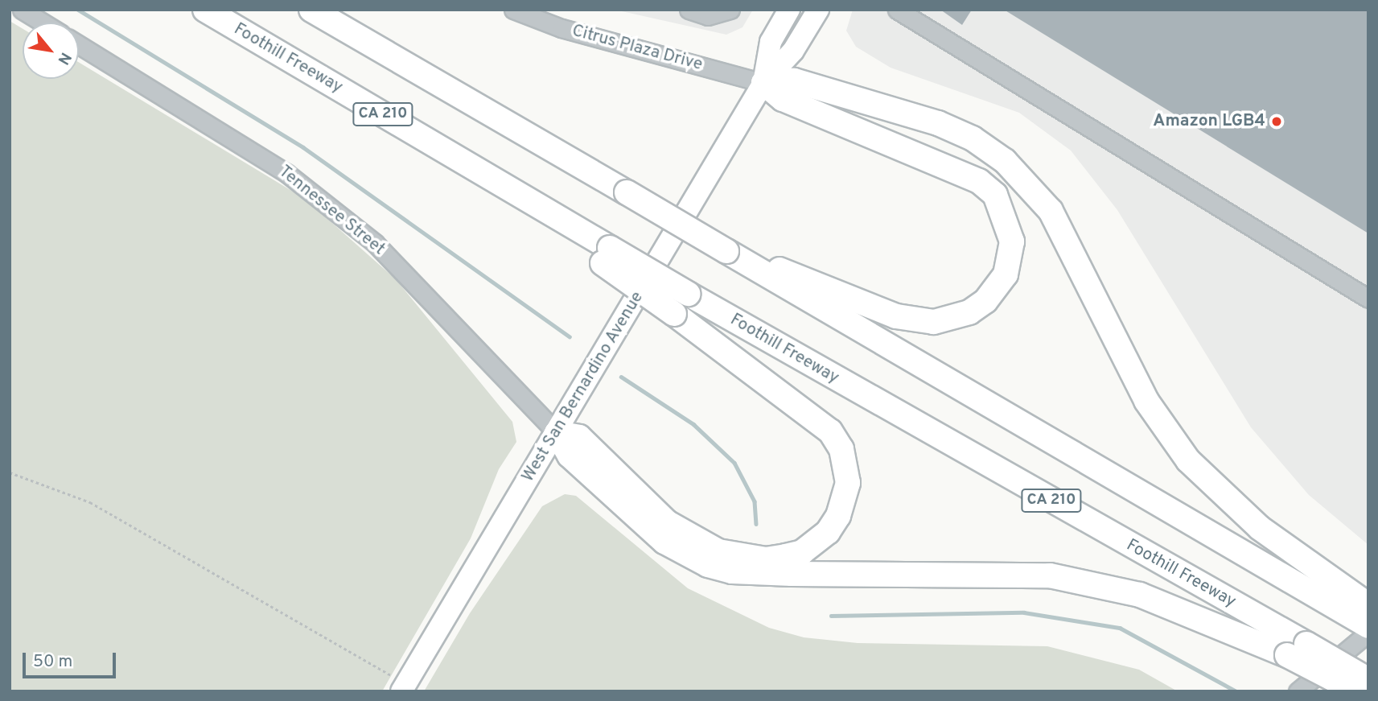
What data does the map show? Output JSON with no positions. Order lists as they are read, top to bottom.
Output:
{
  "streets": {
    "highway": ["Foothill Freeway", "CA 210"],
    "main road": ["West San Bernardino Avenue"],
    "street": ["Citrus Plaza Drive", "Tennessee Street"]
  },
  "crossings": [
    ["Citrus Plaza Drive", "West San Bernardino Avenue"],
    ["Tennessee Street", "West San Bernardino Avenue"]
  ],
  "places": ["Amazon LGB4"],
  "scale_bar": "50 m",
  "north": "bottom right"
}
